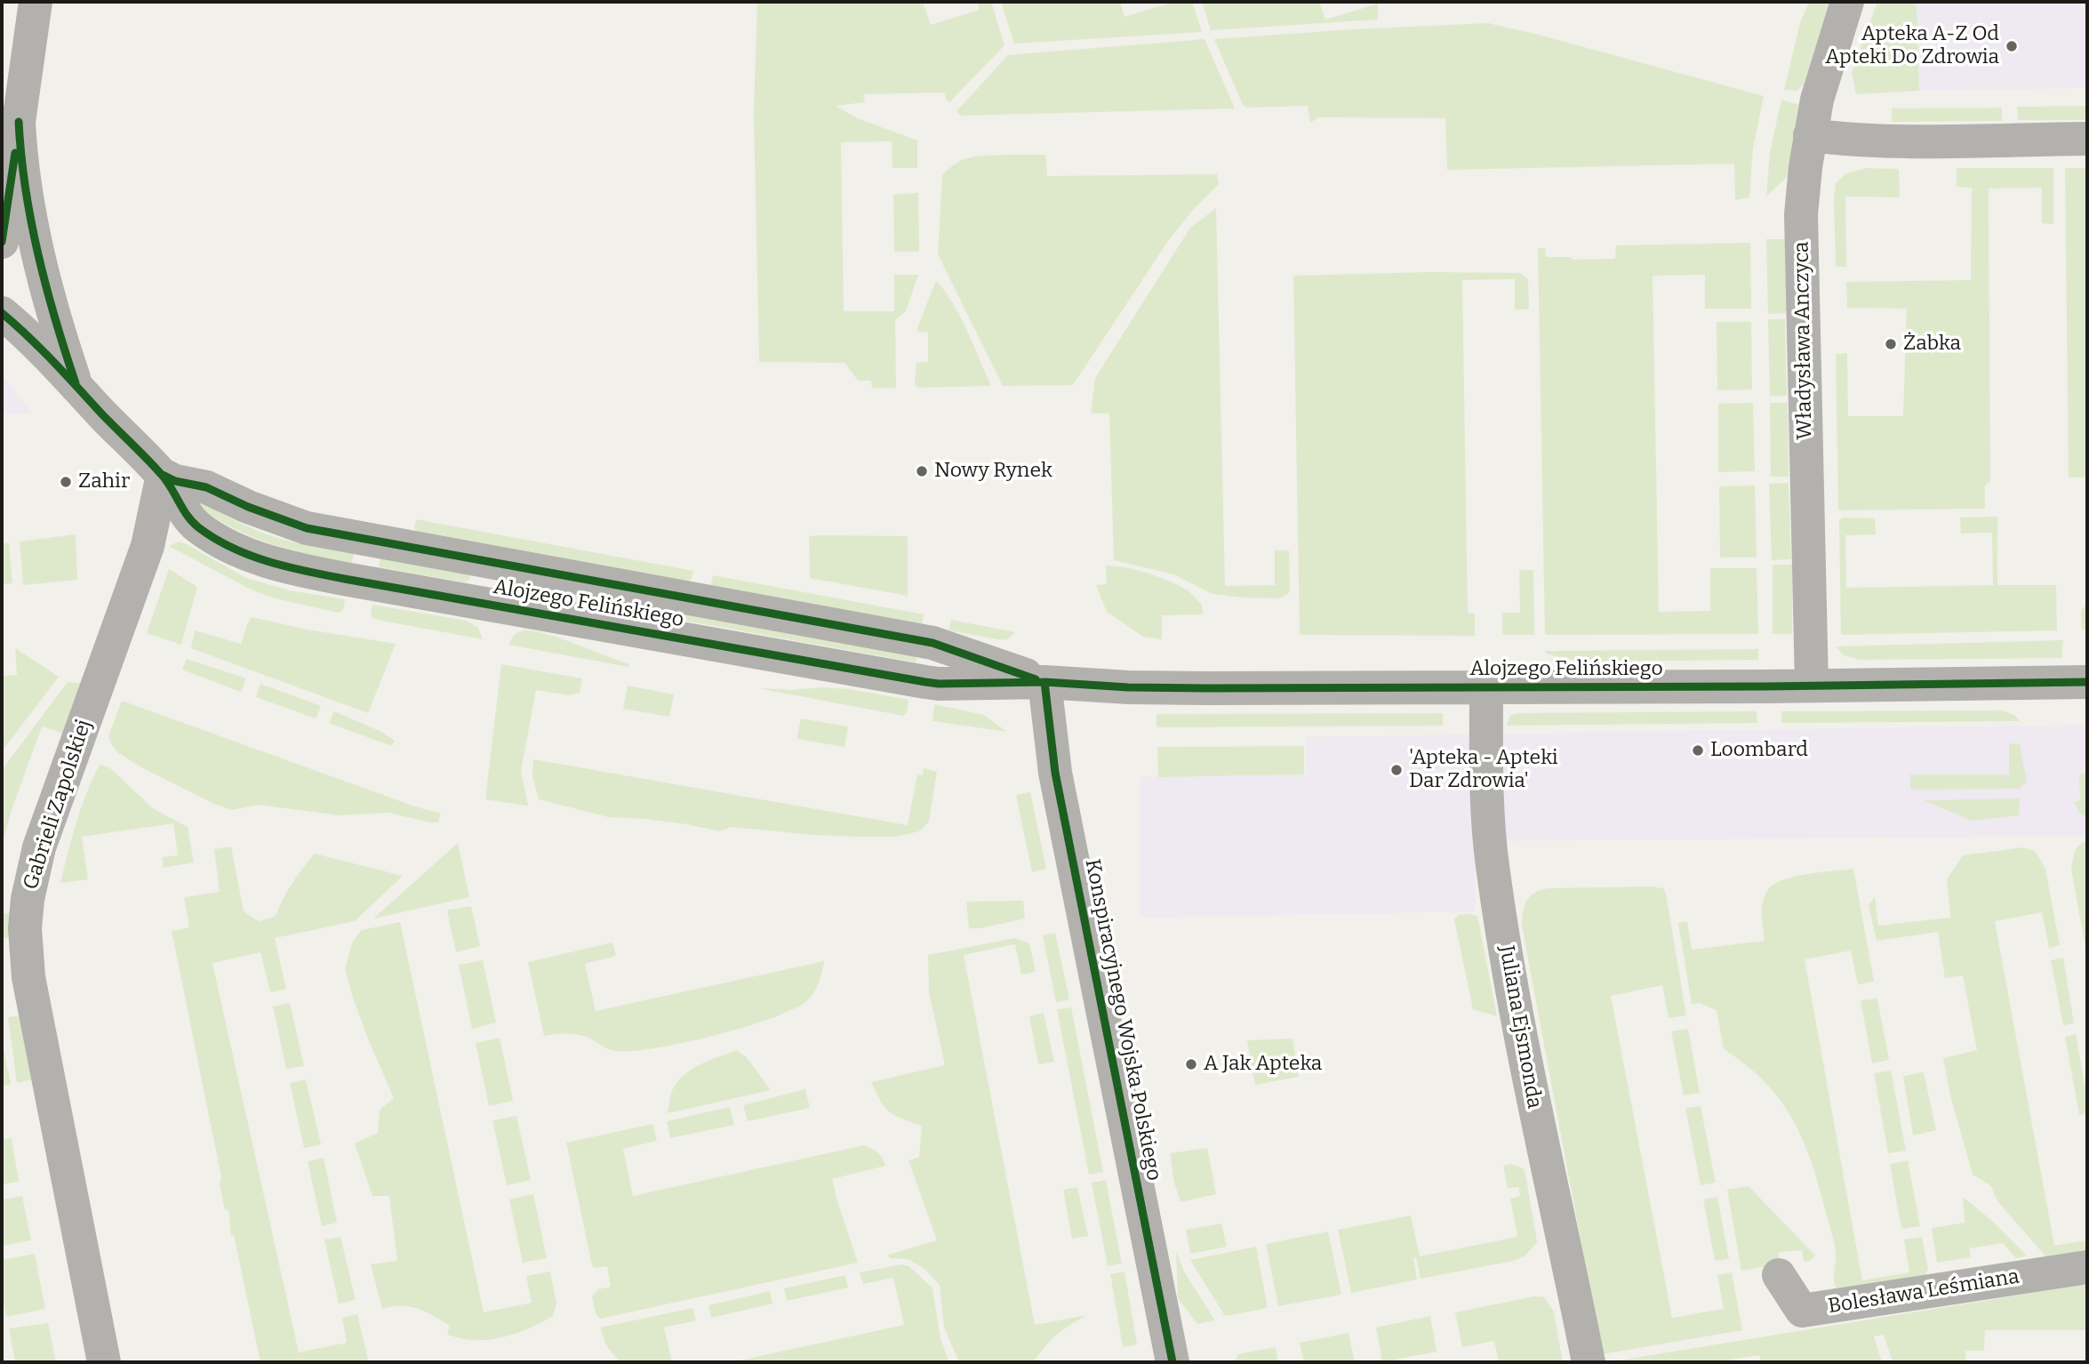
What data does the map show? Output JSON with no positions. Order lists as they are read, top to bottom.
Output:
{
  "streets": {
    "street": [
      "Władysława Anczyca",
      "Alojzego Felińskiego",
      "Gabrieli Zapolskiej",
      "Konspiracyjnego Wojska Polskiego",
      "Juliana Ejsmonda",
      "Bolesława Leśmiana"
    ]
  },
  "crossings": [
    ["Władysława Anczyca", "Alojzego Felińskiego"],
    ["Alojzego Felińskiego", "Gabrieli Zapolskiej"],
    ["Alojzego Felińskiego", "Konspiracyjnego Wojska Polskiego"],
    ["Alojzego Felińskiego", "Juliana Ejsmonda"]
  ],
  "places": [
    "Apteka A-Z Od Apteki Do Zdrowia",
    "Żabka",
    "Nowy Rynek",
    "Zahir",
    "Loombard",
    "'Apteka - Apteki Dar Zdrowia'",
    "A Jak Apteka"
  ]
}
